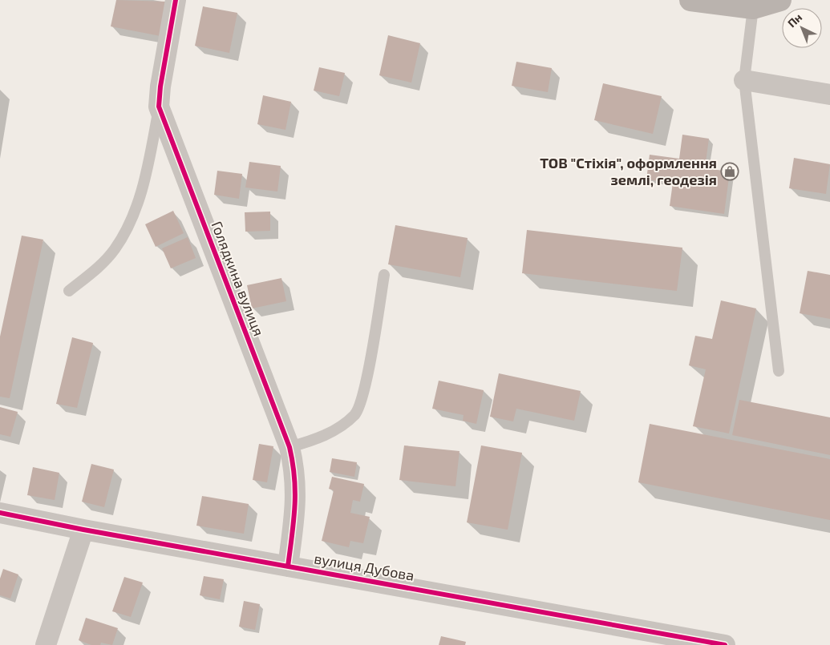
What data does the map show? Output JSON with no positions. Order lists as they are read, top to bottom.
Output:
{
  "streets": {
    "street": ["Голядкина вулиця", "вулиця Дубова"]
  },
  "crossings": [
    ["Голядкина вулиця", "вулиця Дубова"]
  ],
  "places": {
    "shop": ["ТОВ \"Стіхія\", оформлення землі, геодезія"]
  },
  "north": "top left"
}
